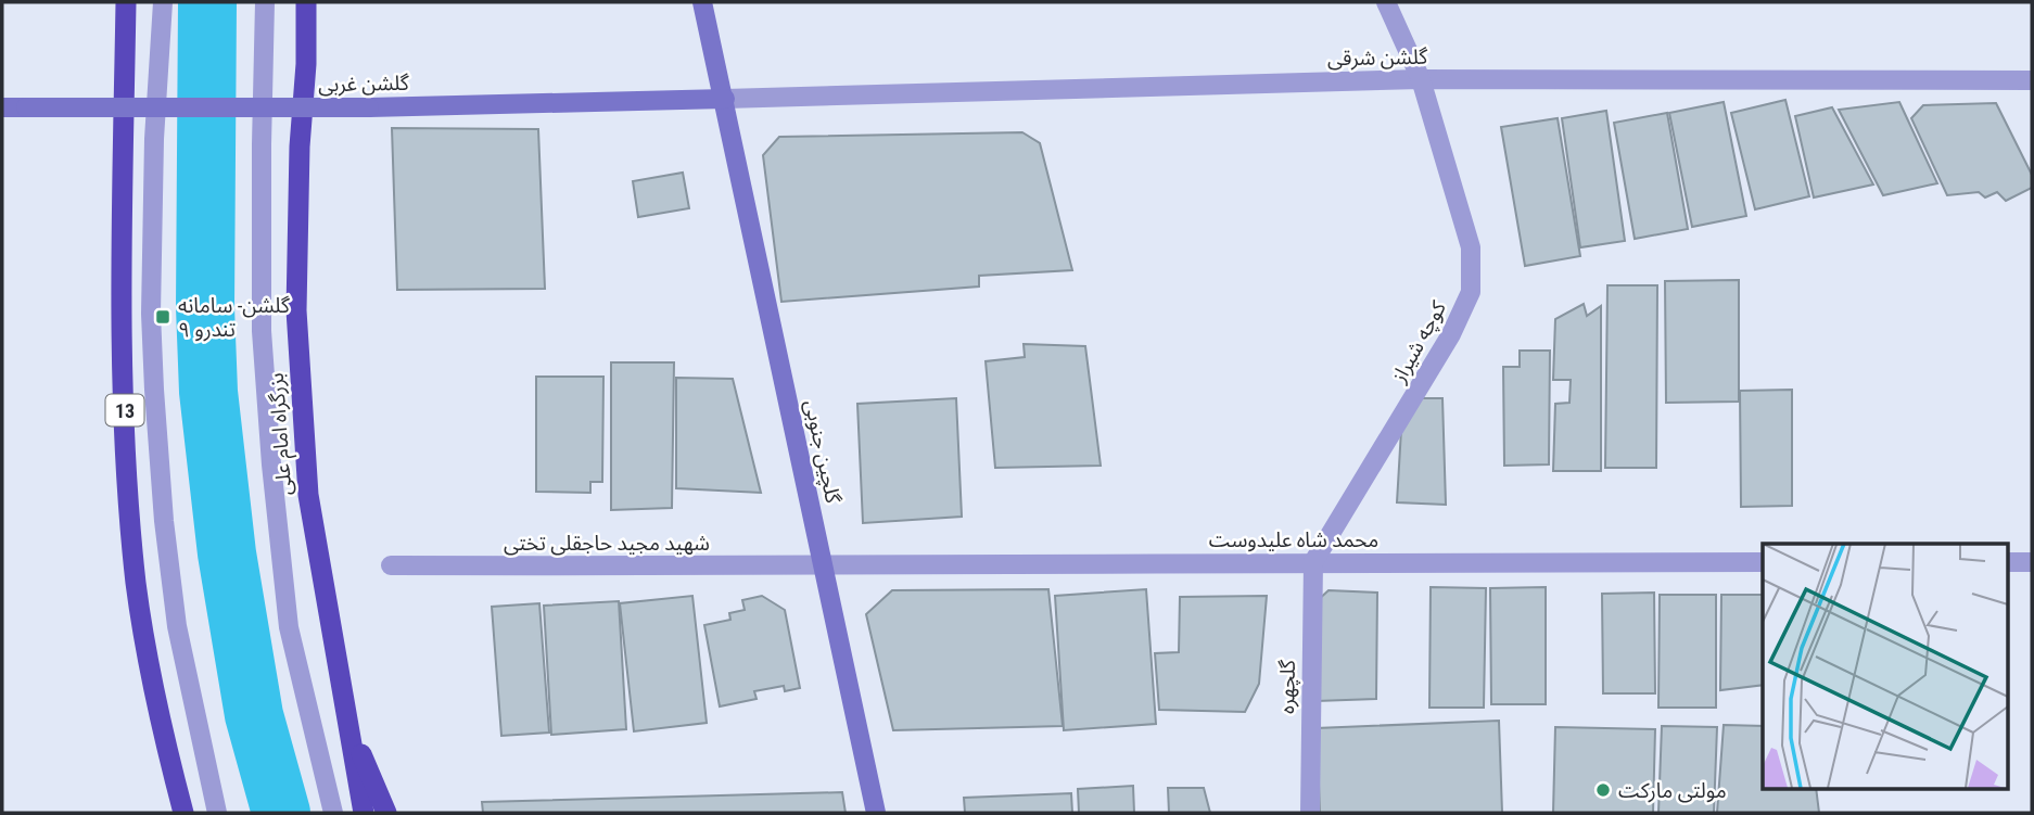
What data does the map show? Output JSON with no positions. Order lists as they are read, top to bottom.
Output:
{
  "streets": {
    "highway": ["13", "بزرگراه امام علی"],
    "main road": ["گلشن غربی", "گلچین جنوبی"],
    "street": [
      "گلشن شرقی",
      "کوچه شیراز",
      "محمد شاه علیدوست",
      "شهید مجید حاجقلی تختی",
      "گلچهره"
    ]
  },
  "crossings": [
    ["گلشن شرقی", "گلشن غربی"],
    ["گلشن شرقی", "کوچه شیراز"],
    ["گلشن شرقی", "گلچین جنوبی"],
    ["گلشن غربی", "گلچین جنوبی"],
    ["کوچه شیراز", "محمد شاه علیدوست"],
    ["کوچه شیراز", "گلچهره"],
    ["گلچین جنوبی", "محمد شاه علیدوست"],
    ["گلچین جنوبی", "شهید مجید حاجقلی تختی"],
    ["محمد شاه علیدوست", "شهید مجید حاجقلی تختی"],
    ["محمد شاه علیدوست", "گلچهره"]
  ],
  "places": {
    "transit": ["گلشن- سامانه ۹ تندرو"],
    "other": ["مولتی مارکت"]
  }
}
